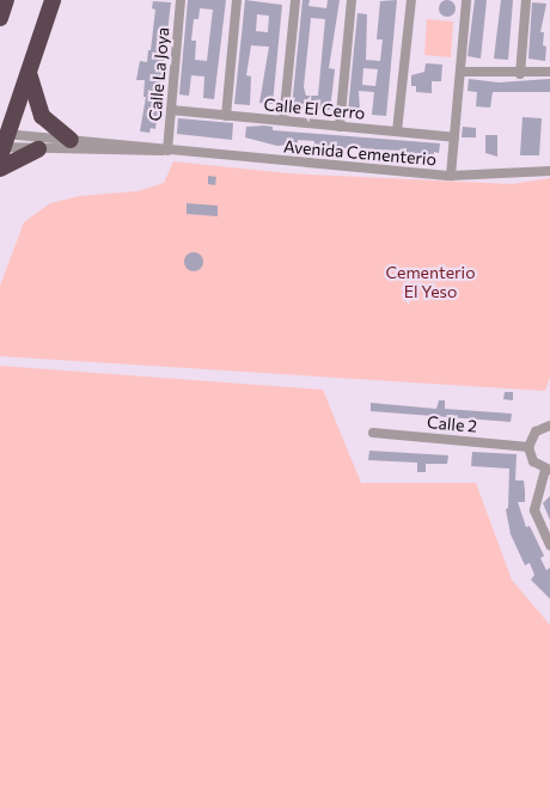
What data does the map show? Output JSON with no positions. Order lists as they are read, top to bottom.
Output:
{
  "streets": {
    "street": [
      "Calle La Joya",
      "Calle El Cerro",
      "Avenida Cementerio",
      "Calle 2"
    ]
  },
  "crossings": [
    ["Calle La Joya", "Calle El Cerro"],
    ["Calle La Joya", "Avenida Cementerio"]
  ],
  "parks": ["Cementerio El Yeso"]
}
